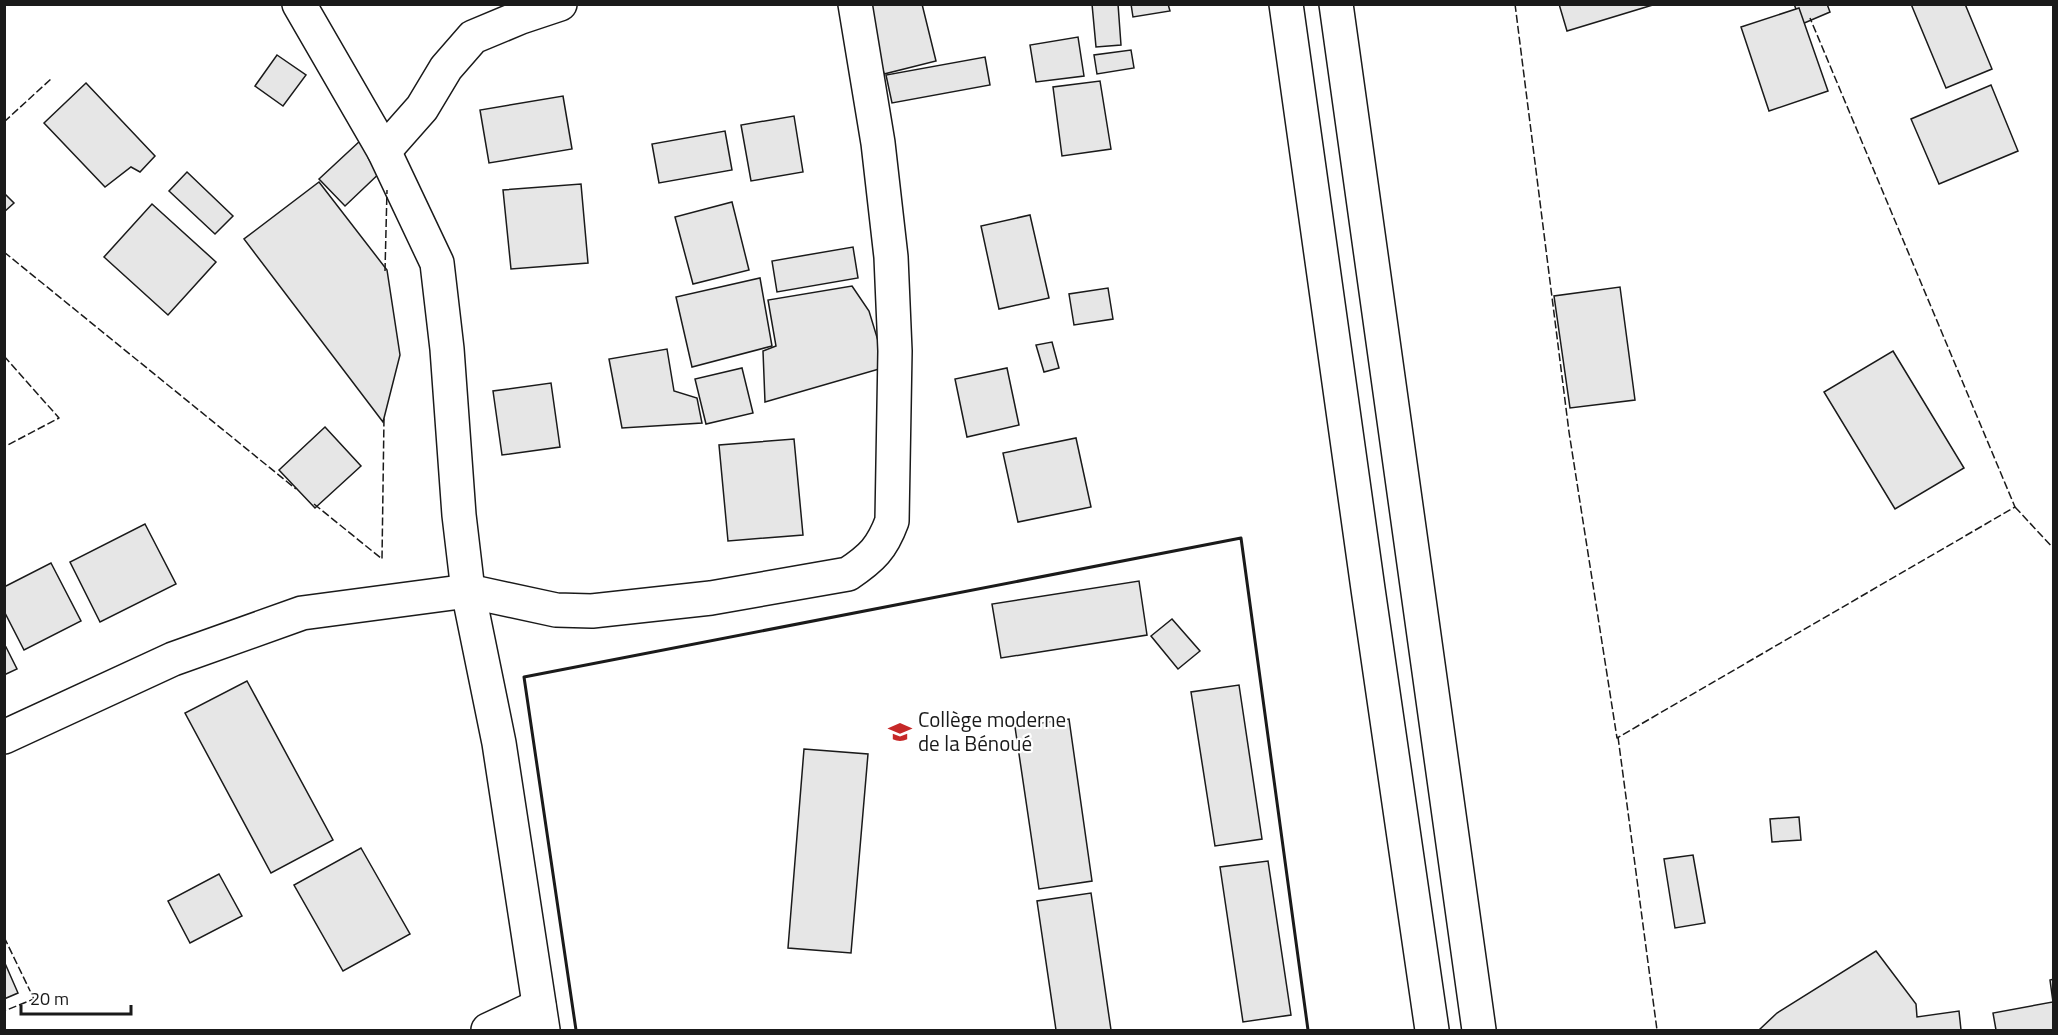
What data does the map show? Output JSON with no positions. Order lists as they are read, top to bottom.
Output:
{
  "places": {
    "school or university": ["Collège moderne de la Bénoué"]
  },
  "scale_bar": "20 m"
}
